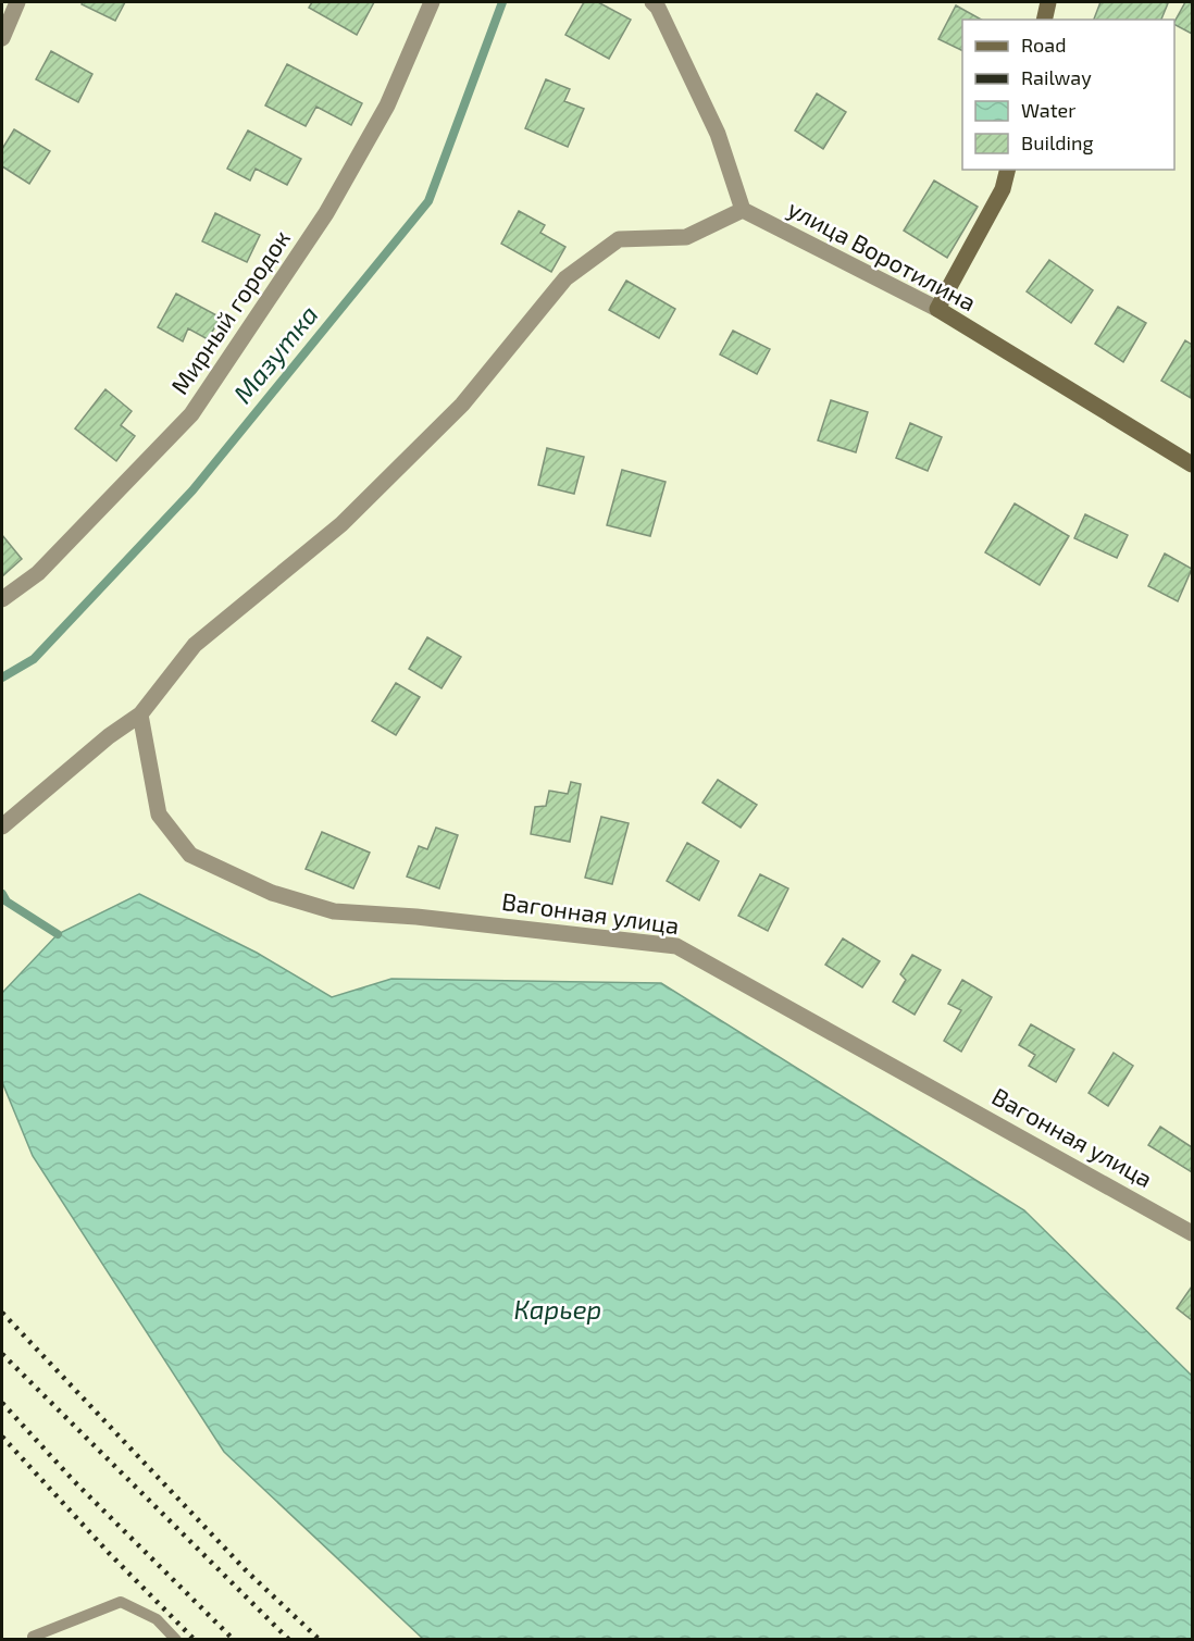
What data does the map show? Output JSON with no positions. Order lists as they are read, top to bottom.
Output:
{
  "streets": {
    "street": ["улица Воротилина", "Мирный городок", "Вагонная улица"]
  },
  "water": ["Мазутка", "Карьер"],
  "legend": [
    "Road",
    "Railway",
    "Water",
    "Building"
  ]
}
